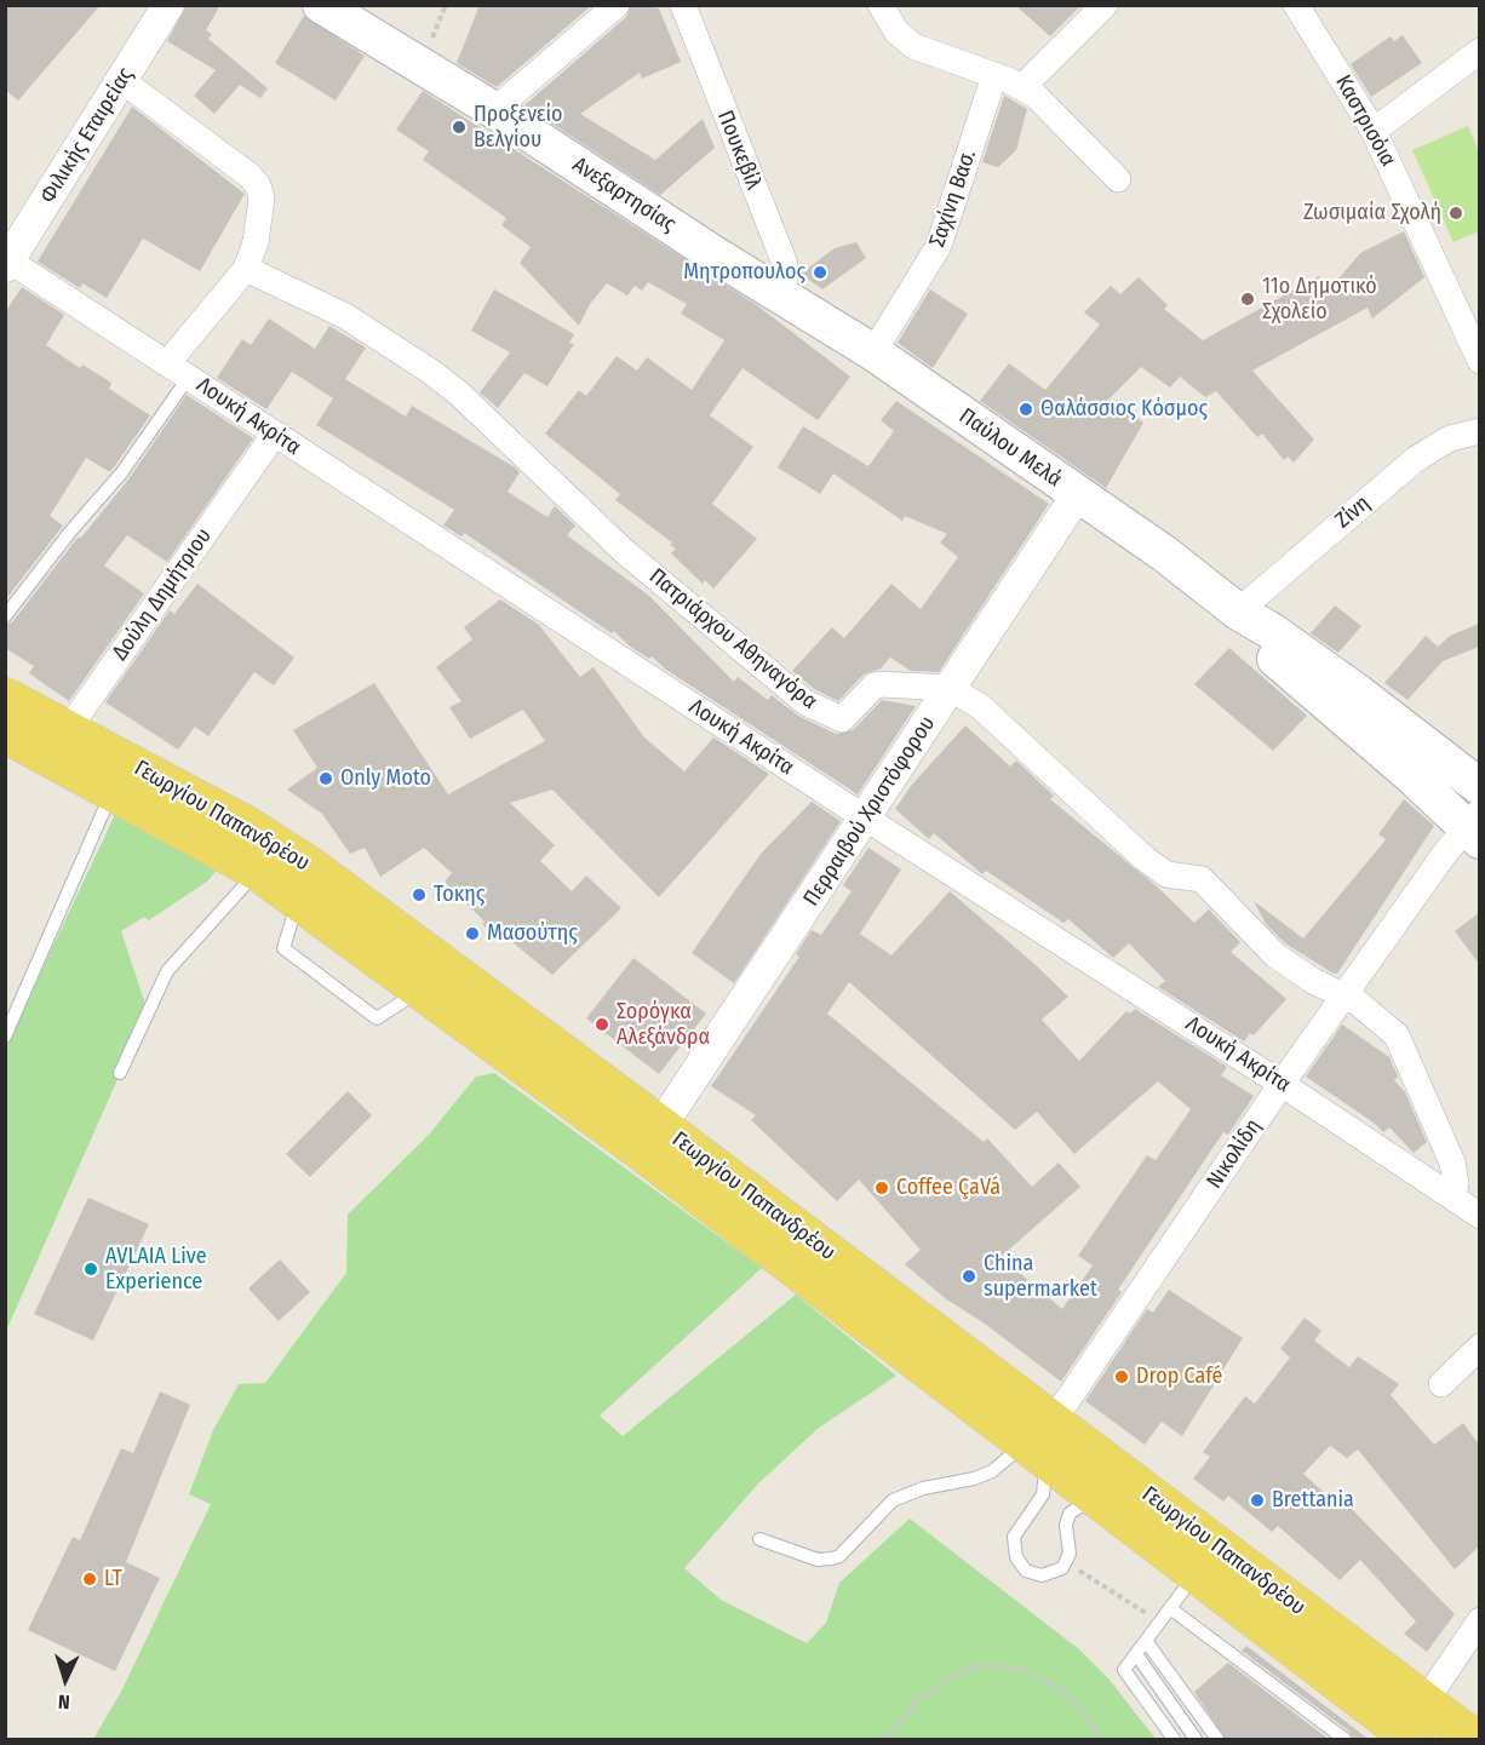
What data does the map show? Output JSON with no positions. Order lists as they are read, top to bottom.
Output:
{
  "streets": {
    "main road": ["Ανεξαρτησίας", "Παύλου Μελά", "Γεωργίου Παπανδρέου"],
    "street": [
      "Καστρισόια",
      "Φιλικής Εταιρείας",
      "Πουκεβίλ",
      "Σαχίνη Βασ.",
      "Λουκή Ακρίτα",
      "Ζίνη",
      "Δούλη Δημήτριου",
      "Πατριάρχου Αθηναγόρα",
      "Περραιβού Χριστόφορου",
      "Νικολίδη"
    ]
  },
  "crossings": [
    ["Φιλικής Εταιρείας", "Λουκή Ακρίτα"],
    ["Πουκεβίλ", "Ανεξαρτησίας"],
    ["Πουκεβίλ", "Παύλου Μελά"],
    ["Ανεξαρτησίας", "Παύλου Μελά"],
    ["Σαχίνη Βασ.", "Παύλου Μελά"],
    ["Λουκή Ακρίτα", "Δούλη Δημήτριου"],
    ["Λουκή Ακρίτα", "Πατριάρχου Αθηναγόρα"],
    ["Λουκή Ακρίτα", "Περραιβού Χριστόφορου"],
    ["Λουκή Ακρίτα", "Νικολίδη"],
    ["Παύλου Μελά", "Ζίνη"],
    ["Παύλου Μελά", "Περραιβού Χριστόφορου"],
    ["Παύλου Μελά", "Νικολίδη"],
    ["Δούλη Δημήτριου", "Γεωργίου Παπανδρέου"],
    ["Πατριάρχου Αθηναγόρα", "Περραιβού Χριστόφορου"],
    ["Πατριάρχου Αθηναγόρα", "Νικολίδη"],
    ["Περραιβού Χριστόφορου", "Γεωργίου Παπανδρέου"],
    ["Γεωργίου Παπανδρέου", "Νικολίδη"]
  ],
  "places": [
    "Προξενείο Βελγίου",
    "Ζωσιμαία Σχολή",
    "Μητροπουλος",
    "11ο Δημοτικό Σχολείο",
    "Θαλάσσιος Κόσμος",
    "Only Moto",
    "Τοκης",
    "Μασούτης",
    "Σορόγκα Αλεξάνδρα",
    "Coffee ÇaVá",
    "AVLAIA Live Experience",
    "China supermarket",
    "Drop Café",
    "Brettania",
    "LT"
  ],
  "north": "bottom"
}
